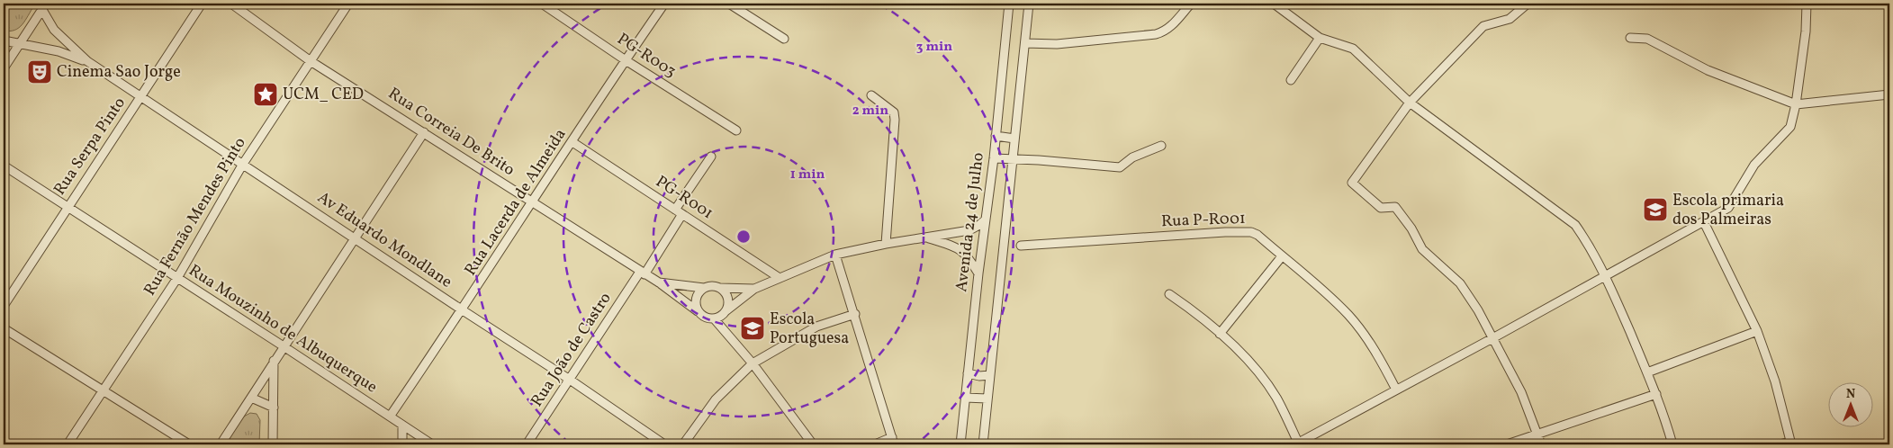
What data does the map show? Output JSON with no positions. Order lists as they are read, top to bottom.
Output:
{
  "streets": {
    "street": [
      "PG-R003",
      "Rua Correia De Brito",
      "Rua Serpa Pinto",
      "PG-R001",
      "Rua Lacerda de Almeida",
      "Rua Fernão Mendes Pinto",
      "Rua P-R001",
      "Avenida 24 de Julho",
      "Av Eduardo Mondlane",
      "Rua Mouzinho de Albuquerque",
      "Rua João de Castro"
    ]
  },
  "crossings": [
    ["PG-R003", "Rua Lacerda de Almeida"],
    ["Rua Correia De Brito", "Rua Lacerda de Almeida"],
    ["Rua Correia De Brito", "Rua Fernão Mendes Pinto"],
    ["Rua Correia De Brito", "Rua João de Castro"],
    ["Rua Serpa Pinto", "Av Eduardo Mondlane"],
    ["Rua Serpa Pinto", "Rua Mouzinho de Albuquerque"],
    ["PG-R001", "Rua Lacerda de Almeida"],
    ["PG-R001", "Rua João de Castro"],
    ["Rua Lacerda de Almeida", "Av Eduardo Mondlane"],
    ["Rua Lacerda de Almeida", "Rua Mouzinho de Albuquerque"],
    ["Rua Fernão Mendes Pinto", "Av Eduardo Mondlane"],
    ["Rua Fernão Mendes Pinto", "Rua Mouzinho de Albuquerque"],
    ["Av Eduardo Mondlane", "Rua João de Castro"]
  ],
  "places": {
    "theatre": ["Cinema Sao Jorge"],
    "place": ["UCM_ CED"],
    "school or university": ["Escola primaria dos Palmeiras", "Escola Portuguesa"]
  },
  "north": "top",
  "rings": ["3 min", "2 min", "1 min"]
}
